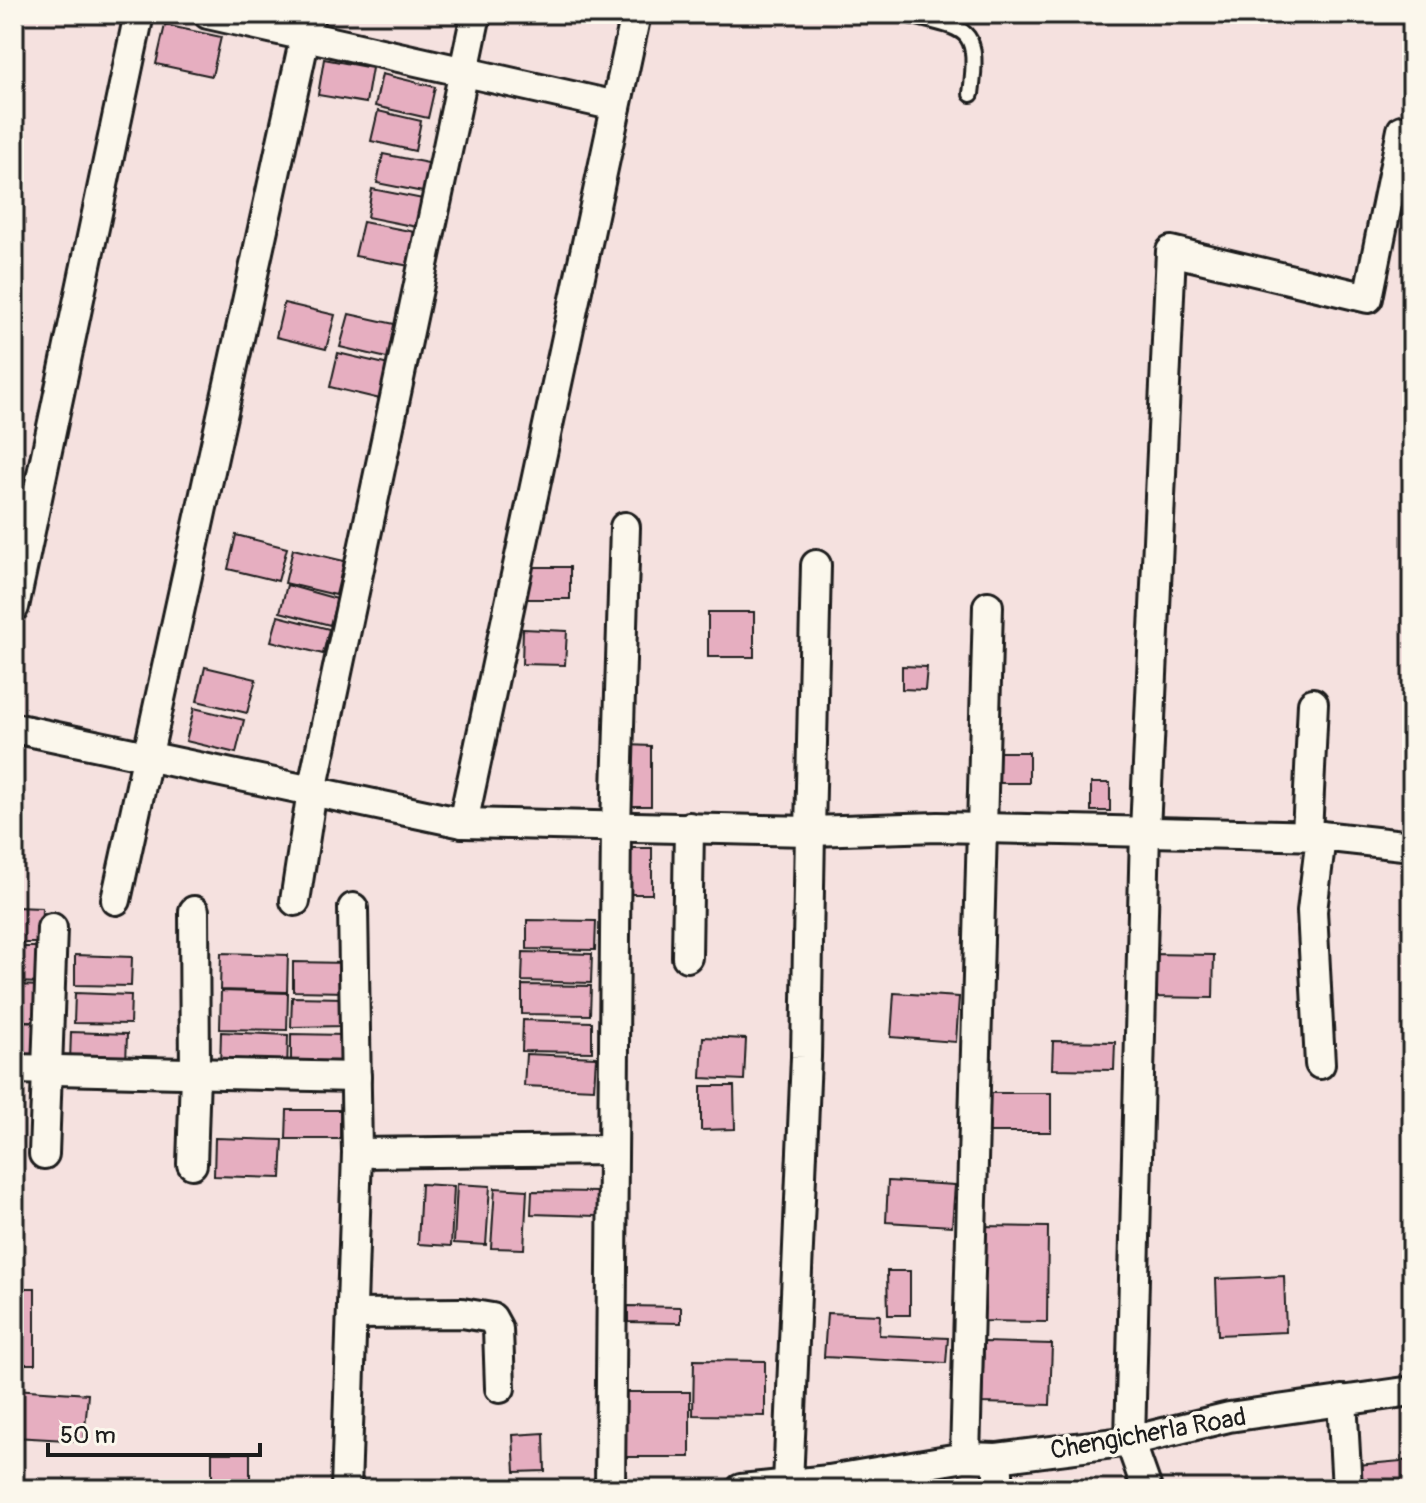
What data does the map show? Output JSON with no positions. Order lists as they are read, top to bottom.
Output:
{
  "streets": {
    "street": ["Chengicherla Road"]
  },
  "scale_bar": "50 m"
}
